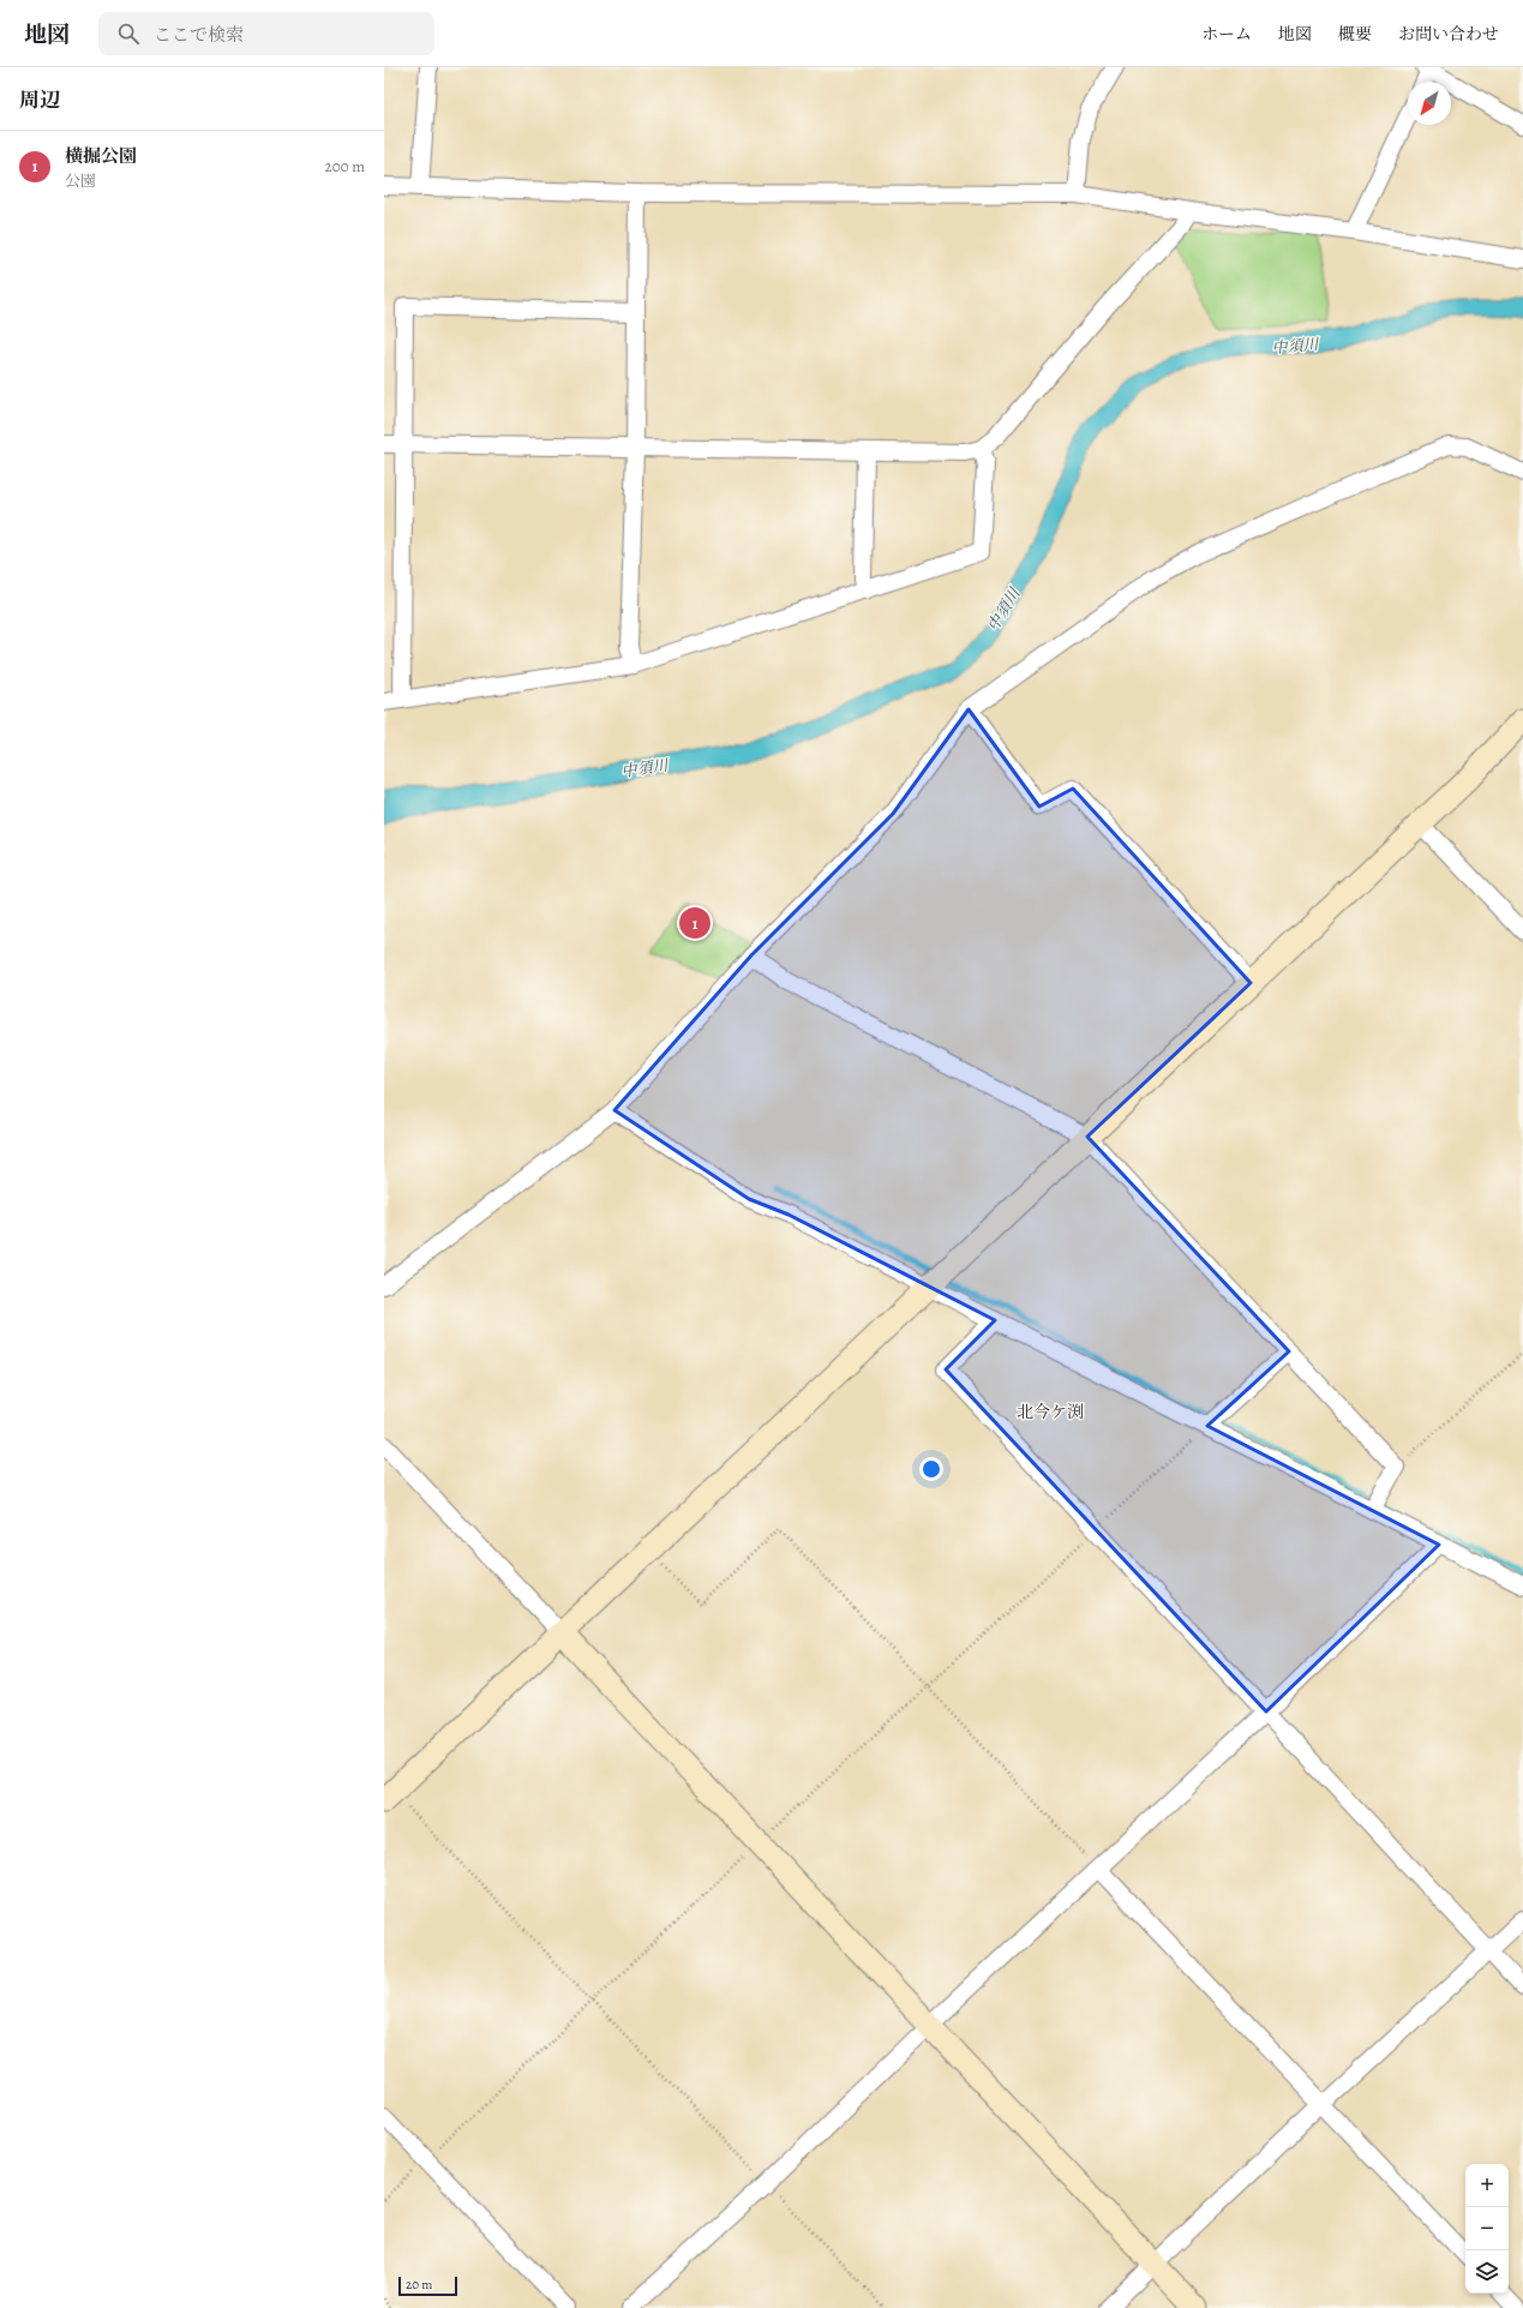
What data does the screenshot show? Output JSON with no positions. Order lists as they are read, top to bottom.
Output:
{
  "districts": ["北今ケ渕"],
  "water": ["中須川"],
  "scale_bar": "20 m",
  "north": "bottom left",
  "page": {
    "header": "地図",
    "search": "ここで検索",
    "nav": [
      "ホーム",
      "地図",
      "概要",
      "お問い合わせ"
    ],
    "heading": "周辺",
    "list": [
      {
        "mark": "1",
        "name": "横掘公園",
        "note": "公園",
        "value": "200 m"
      }
    ],
    "pins": "1",
    "map_buttons": ["+", "−"],
    "scale": "20 m"
  }
}
